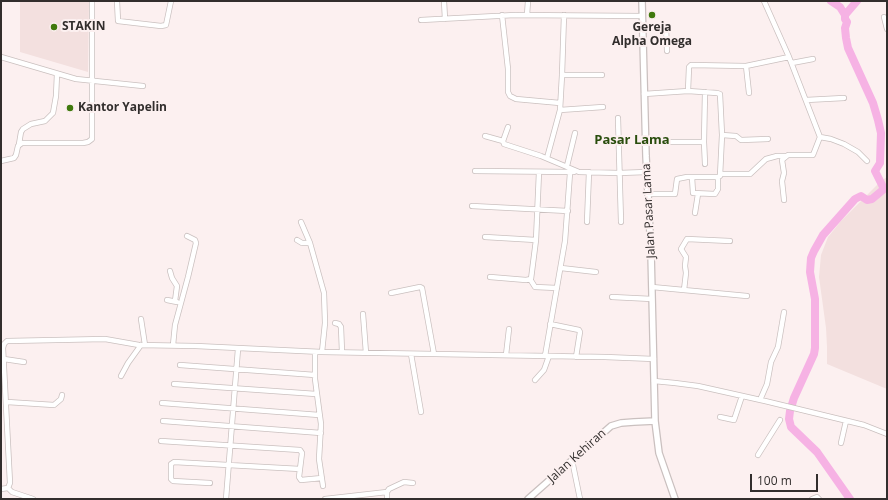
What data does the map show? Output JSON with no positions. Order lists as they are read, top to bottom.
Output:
{
  "streets": {
    "street": ["Jalan Pasar Lama", "Jalan Kehiran"]
  },
  "crossings": [
    ["Jalan Pasar Lama", "Jalan Kehiran"]
  ],
  "districts": ["Pasar Lama"],
  "places": ["Gereja Alpha Omega", "STAKIN", "Kantor Yapelin"],
  "scale_bar": "100 m"
}
